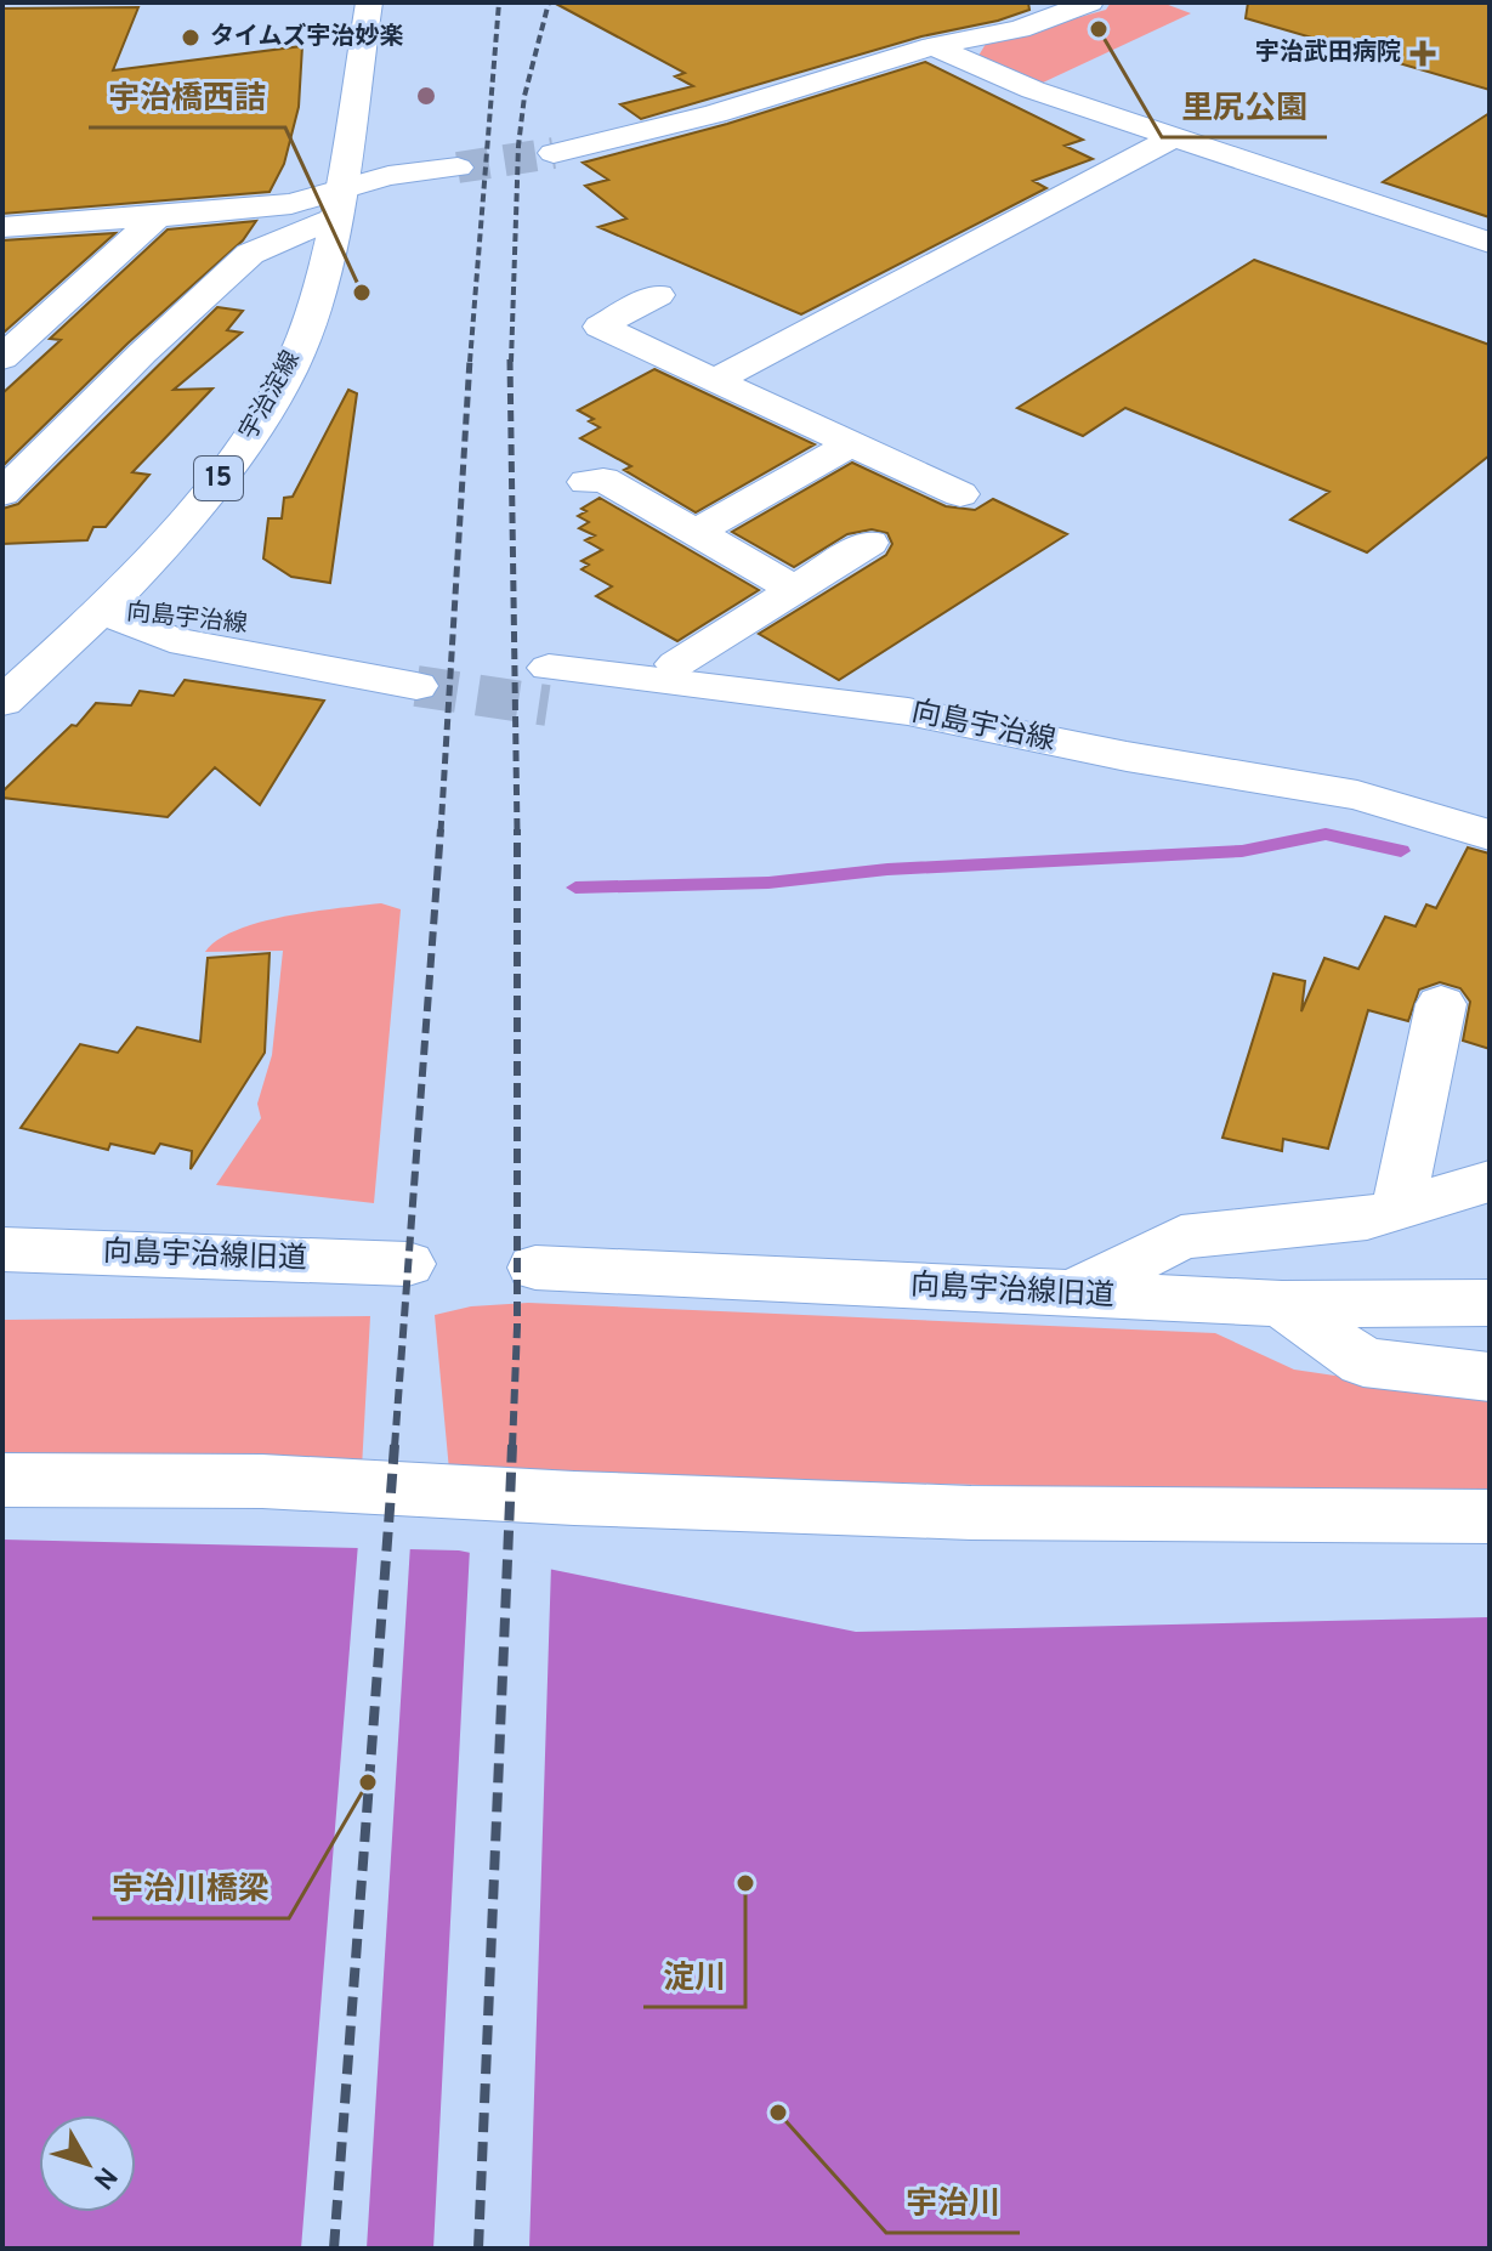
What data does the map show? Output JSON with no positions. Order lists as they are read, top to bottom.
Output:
{
  "streets": {
    "street": [
      "宇治淀線",
      "15",
      "向島宇治線",
      "向島宇治線旧道"
    ]
  },
  "crossings": [
    ["宇治淀線", "向島宇治線"]
  ],
  "places": {
    "other": [
      "里尻公園",
      "タイムズ宇治妙楽",
      "宇治橋西詰",
      "宇治川橋梁",
      "淀川",
      "宇治川"
    ],
    "health": ["宇治武田病院"]
  },
  "north": "bottom right"
}
